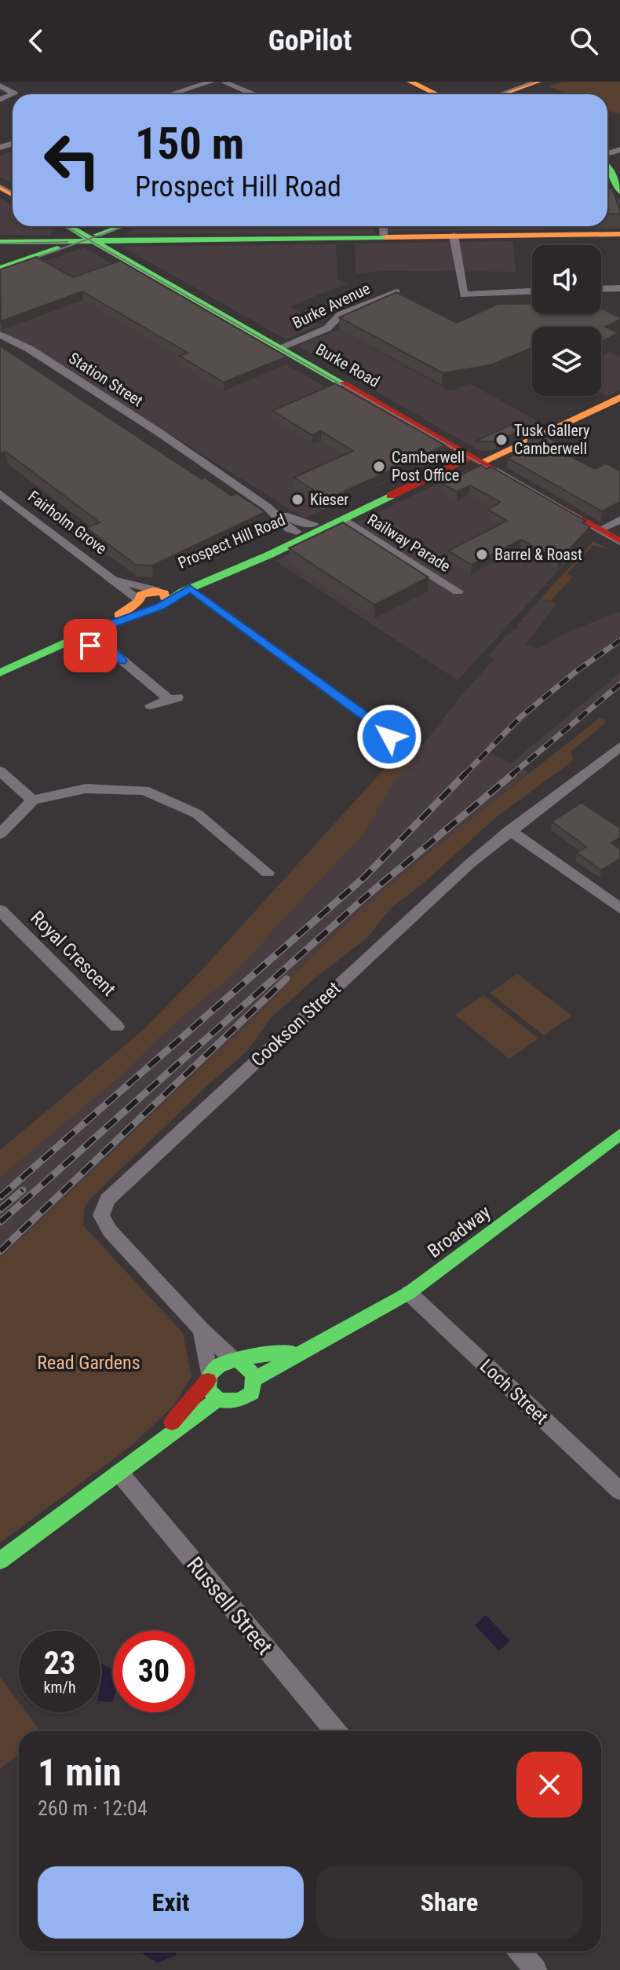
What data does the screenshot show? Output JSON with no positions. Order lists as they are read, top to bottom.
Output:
{
  "streets": {
    "main road": ["Burke Road", "Prospect Hill Road", "Broadway"],
    "street": [
      "Burke Avenue",
      "Station Street",
      "Fairholm Grove",
      "Railway Parade",
      "Royal Crescent",
      "Cookson Street",
      "Loch Street",
      "Russell Street"
    ]
  },
  "crossings": [
    ["Burke Avenue", "Burke Road"],
    ["Burke Road", "Prospect Hill Road"],
    ["Station Street", "Prospect Hill Road"],
    ["Fairholm Grove", "Prospect Hill Road"],
    ["Prospect Hill Road", "Railway Parade"],
    ["Cookson Street", "Broadway"],
    ["Broadway", "Loch Street"],
    ["Broadway", "Russell Street"]
  ],
  "parks": ["Read Gardens"],
  "places": [
    "Tusk Gallery Camberwell",
    "Camberwell Post Office",
    "Kieser",
    "Barrel & Roast"
  ],
  "page": {
    "header": "GoPilot",
    "turn": ["150 m", "Prospect Hill Road"],
    "speed": "23 km/h",
    "limit": "30",
    "heading": ["1 min", "260 m · 12:04"],
    "buttons": ["Exit", "Share"]
  }
}
